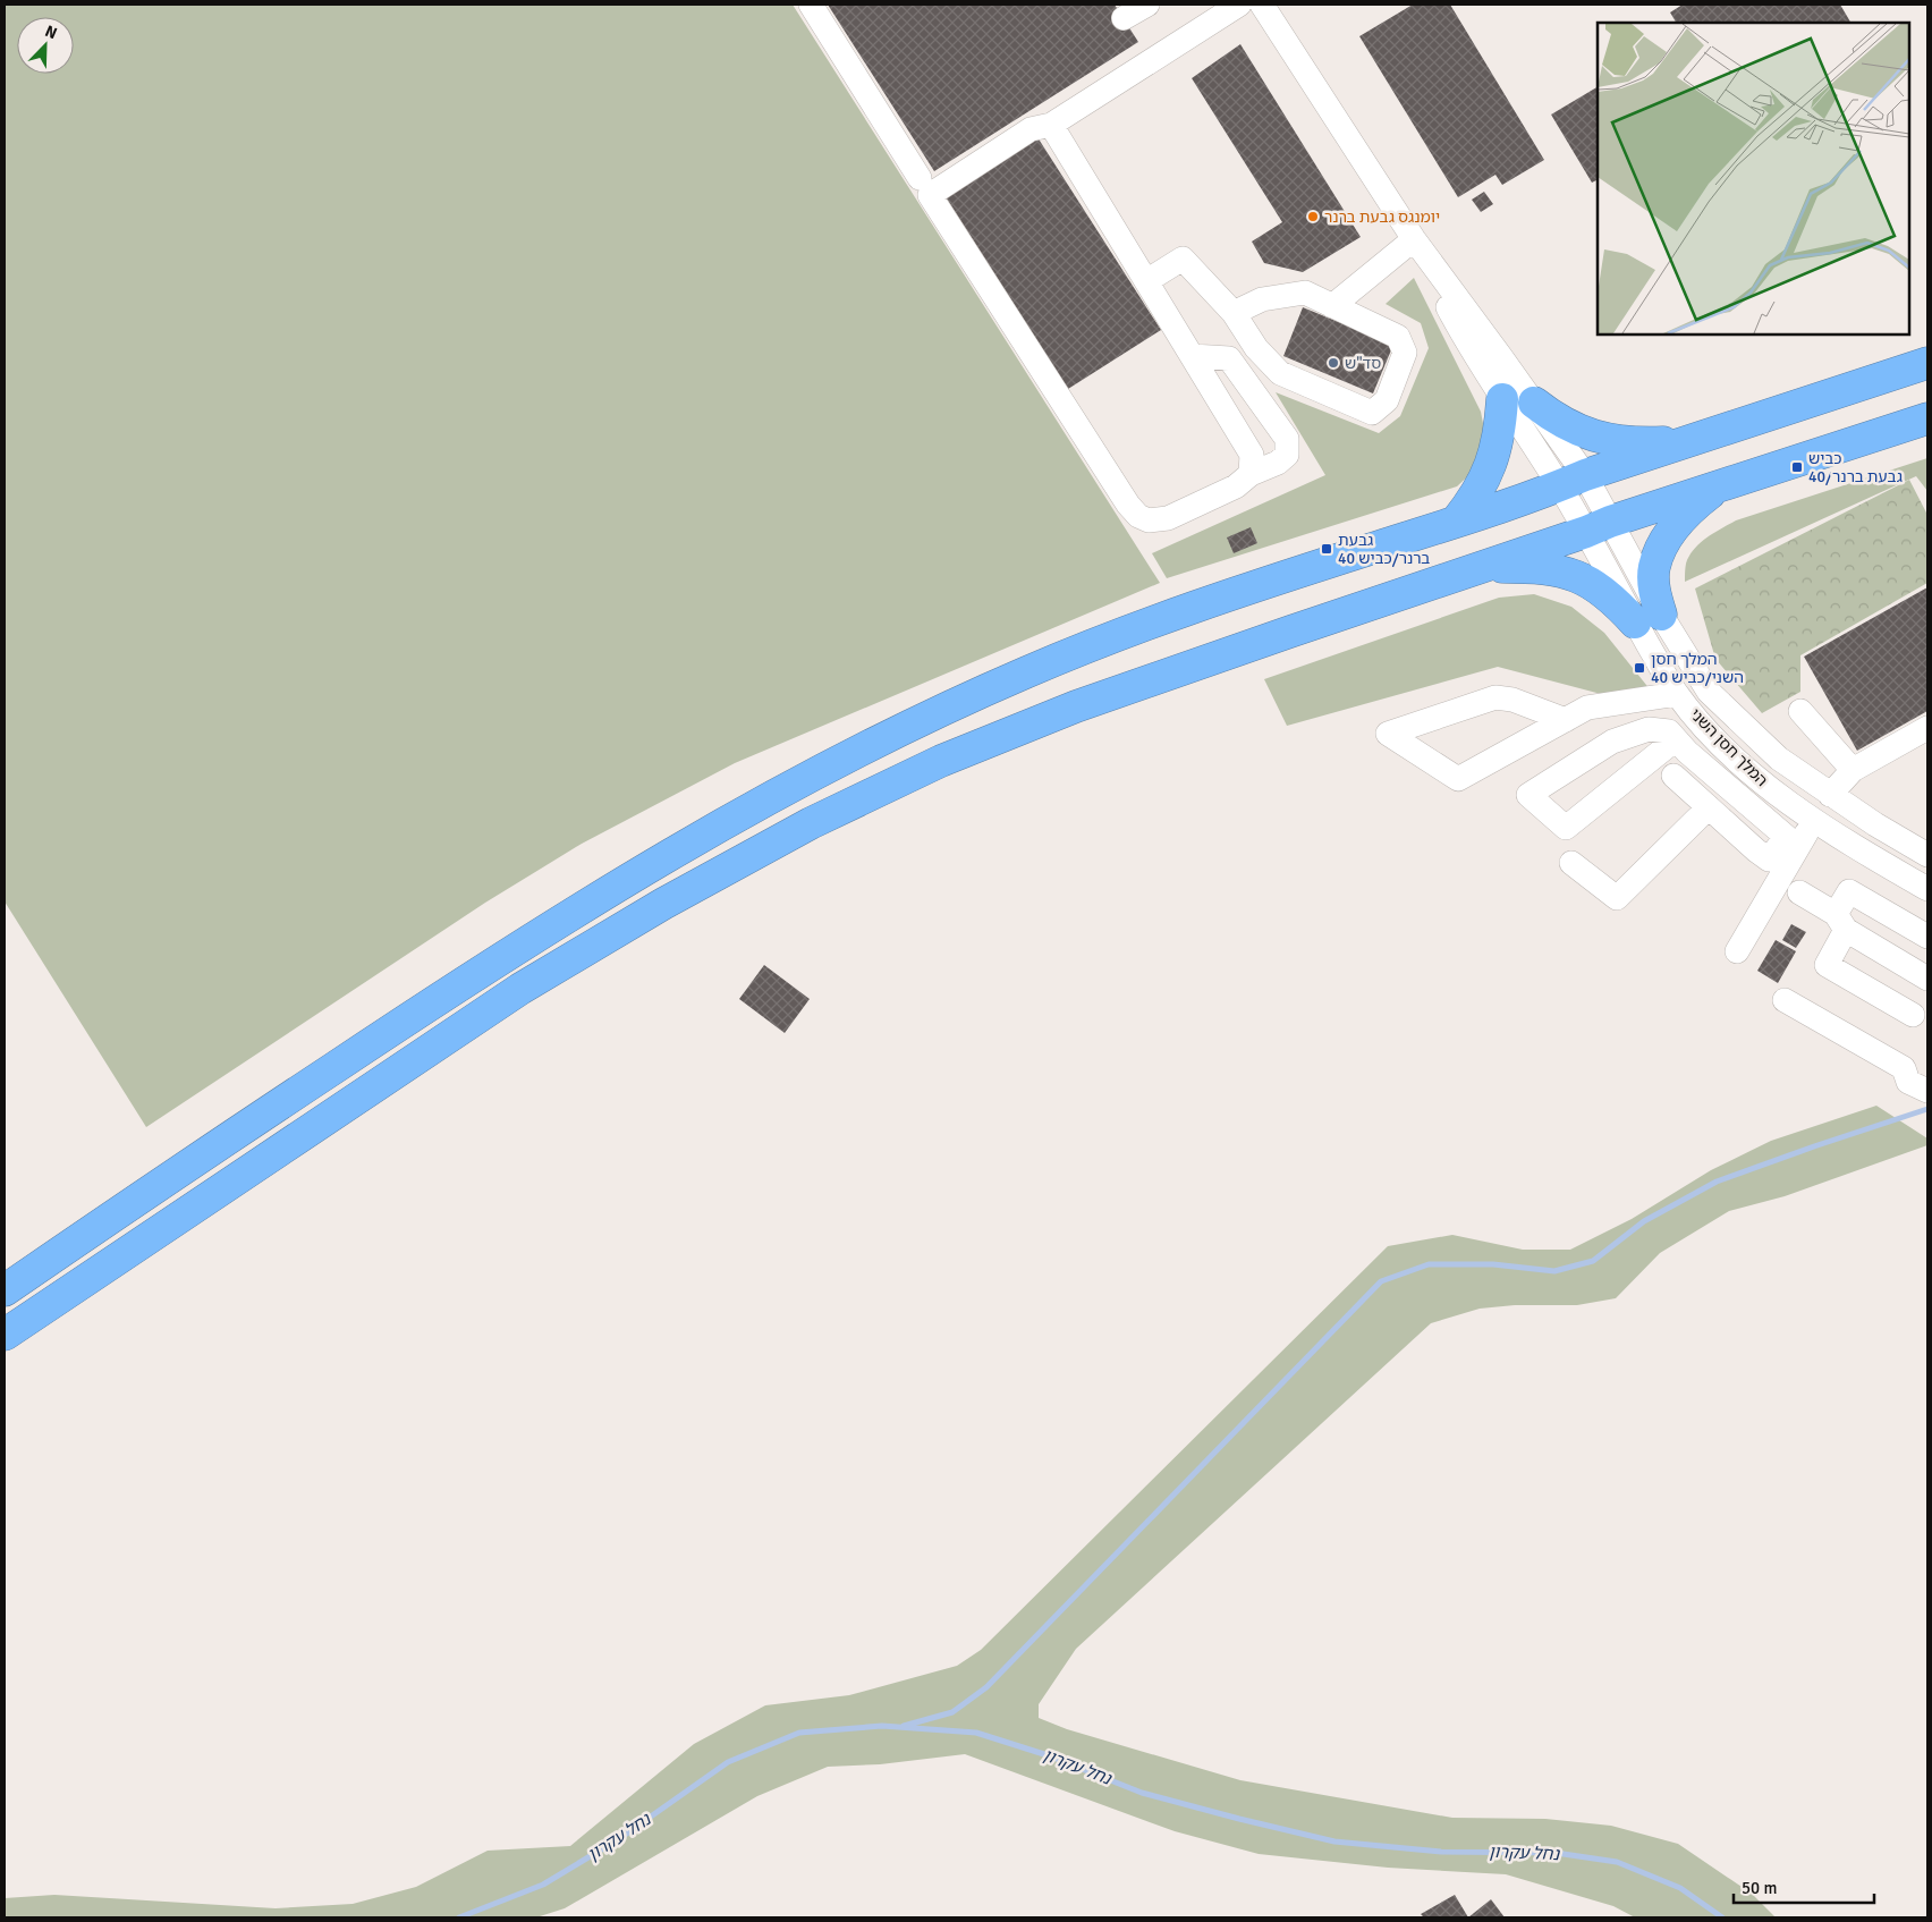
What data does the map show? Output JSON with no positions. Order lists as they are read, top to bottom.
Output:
{
  "streets": {
    "street": ["המלך חסן השני"]
  },
  "water": ["נחל עקרון"],
  "places": {
    "other": ["יומנגס גבעת ברנר", "סד\"ש"],
    "transit": ["כביש 40/גבעת ברנר", "גבעת ברנר/כביש 40", "המלך חסן השני/כביש 40"]
  },
  "scale_bar": "50 m",
  "north": "top right"
}
